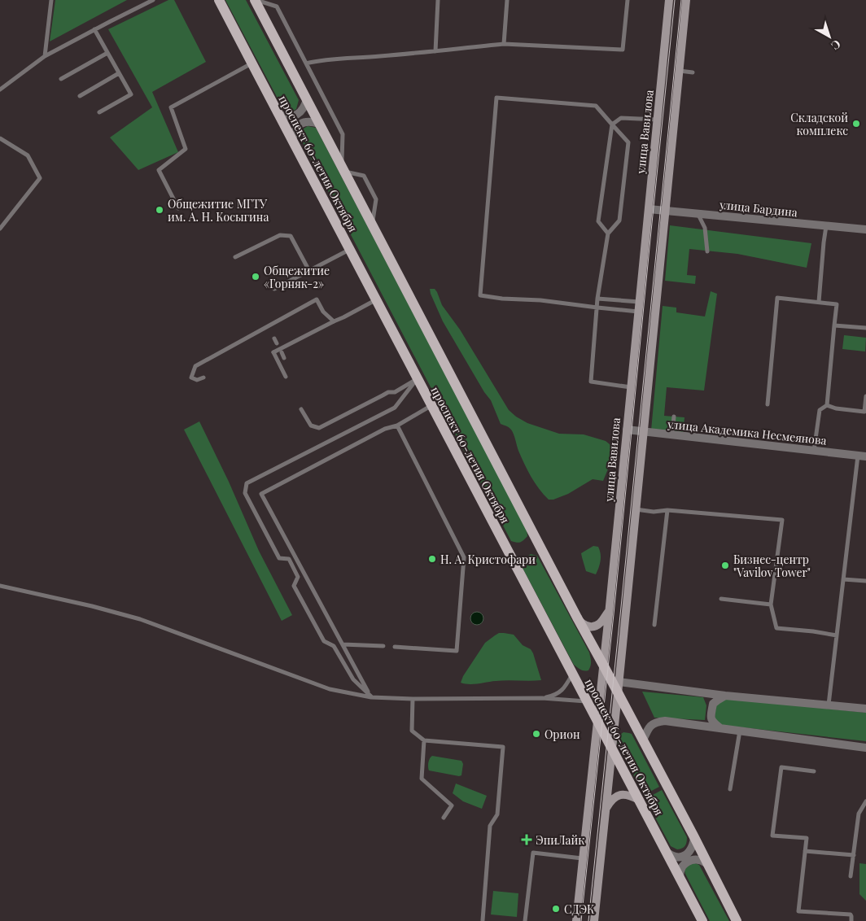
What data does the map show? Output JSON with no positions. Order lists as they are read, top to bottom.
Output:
{
  "streets": {
    "main road": ["улица Вавилова", "проспект 60-летия Октября"],
    "street": ["улица Бардина", "улица Академика Несмеянова"]
  },
  "crossings": [
    ["улица Вавилова", "проспект 60-летия Октября"],
    ["улица Вавилова", "улица Бардина"],
    ["улица Вавилова", "улица Академика Несмеянова"]
  ],
  "places": {
    "other": [
      "Складской комплекс",
      "Общежитие МГТУ им. А. Н. Косыгина",
      "Общежитие «Горняк-2»",
      "Н. А. Кристофари",
      "Бизнес-центр \"Vavilov Tower\"",
      "Орион",
      "СДЭК"
    ],
    "health": ["ЭпиЛайк"]
  },
  "north": "bottom right"
}
